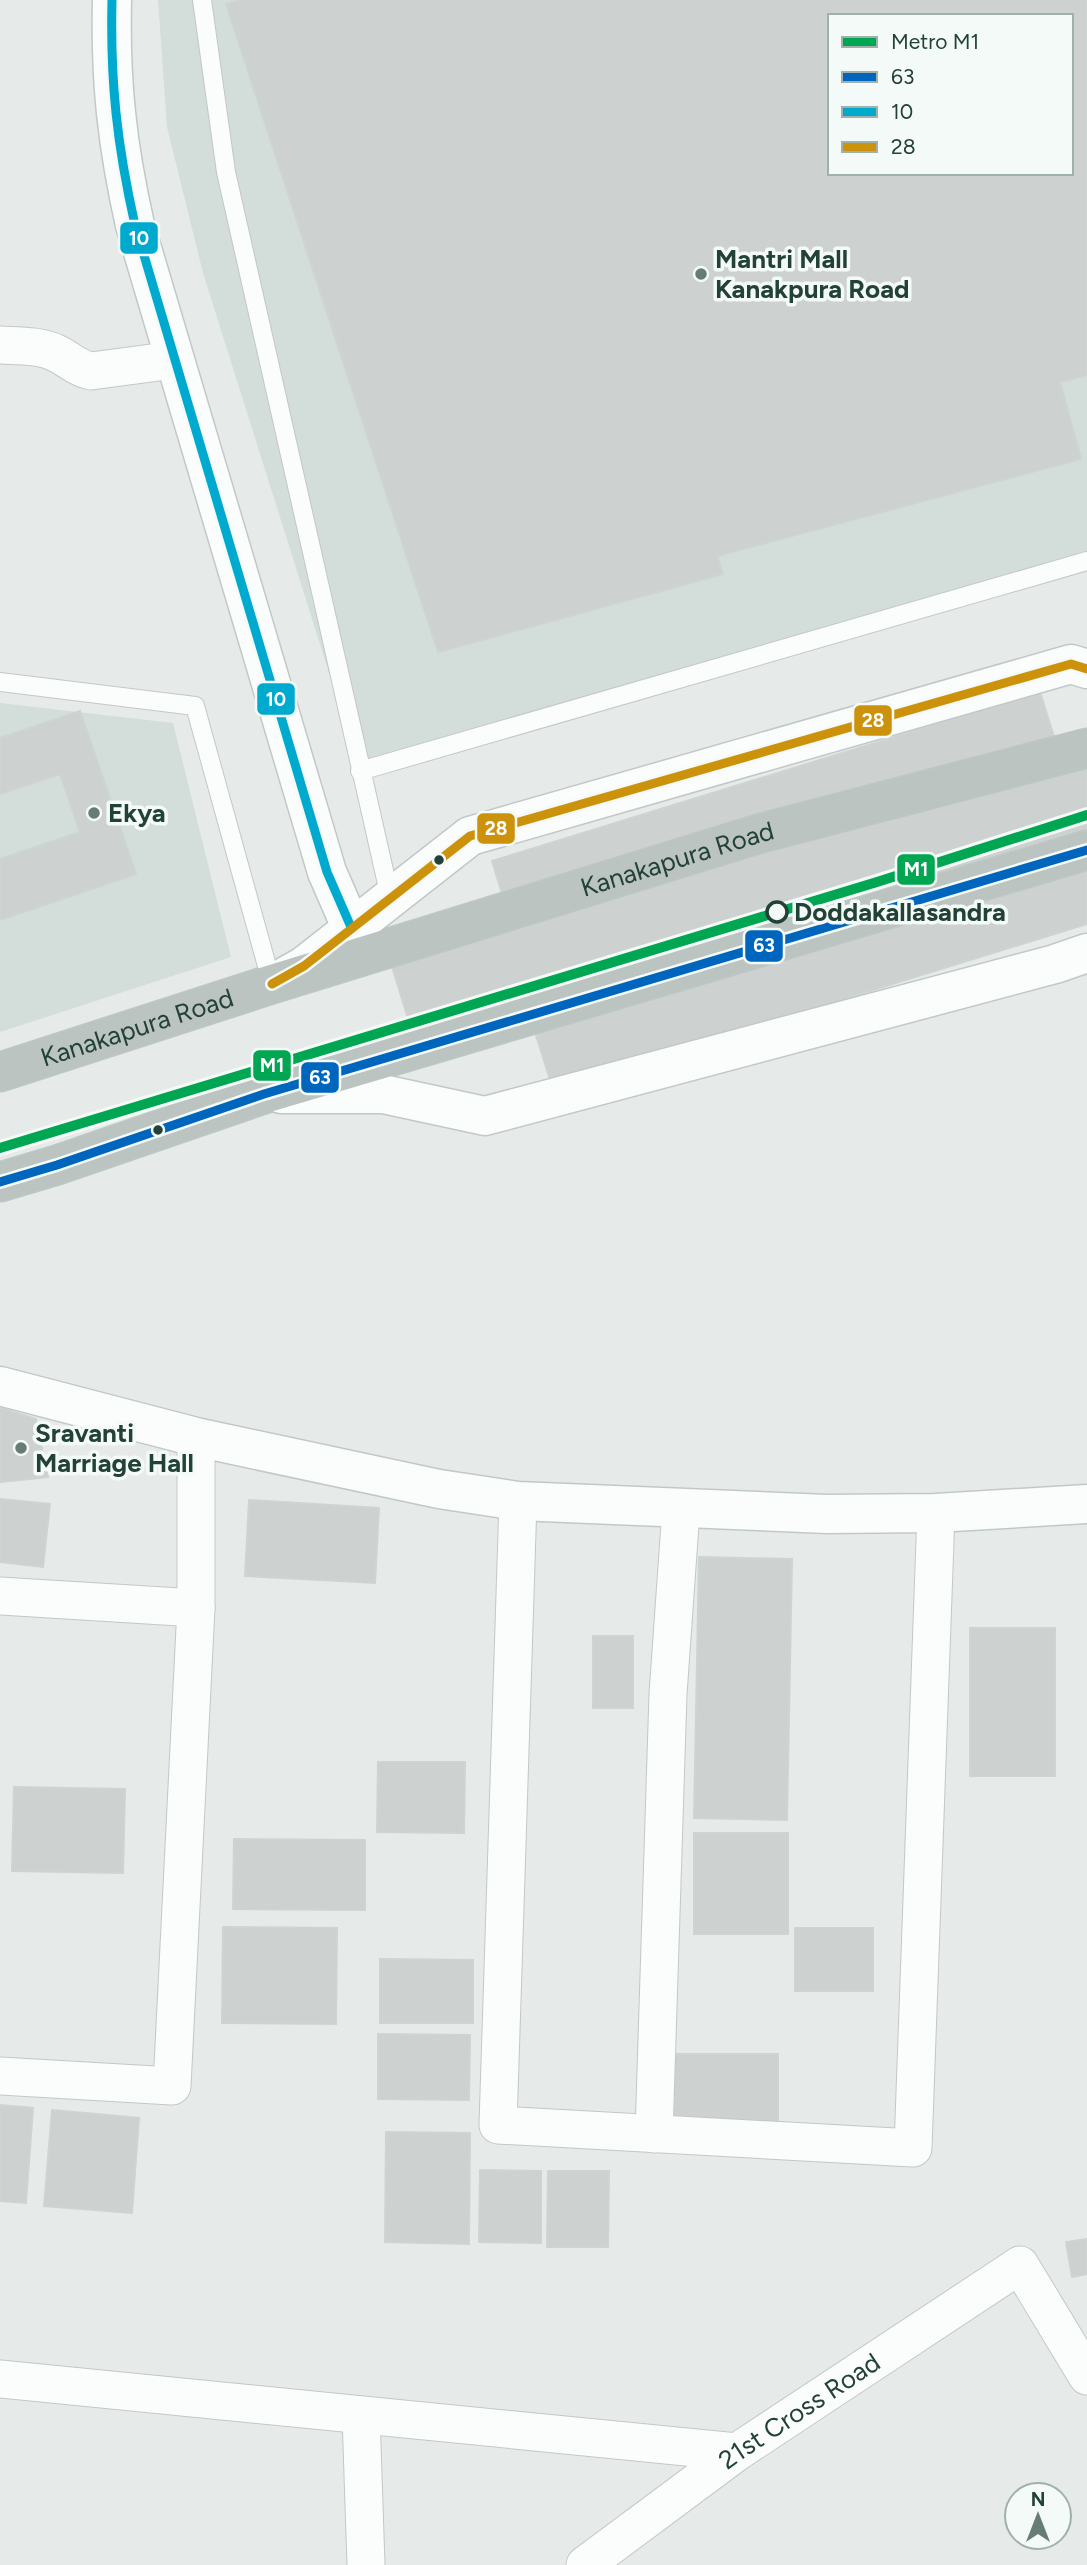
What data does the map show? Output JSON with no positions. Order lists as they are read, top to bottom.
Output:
{
  "streets": {
    "highway": ["Kanakapura Road"],
    "street": ["21st Cross Road"]
  },
  "places": [
    "Mantri Mall Kanakpura Road",
    "Ekya",
    "Doddakallasandra",
    "Sravanti Marriage Hall"
  ],
  "lines": [
    "transit line 10",
    "transit line 28",
    "metro line M1",
    "transit line 63"
  ],
  "legend": [
    "Metro M1",
    "63",
    "10",
    "28"
  ],
  "north": "top"
}
